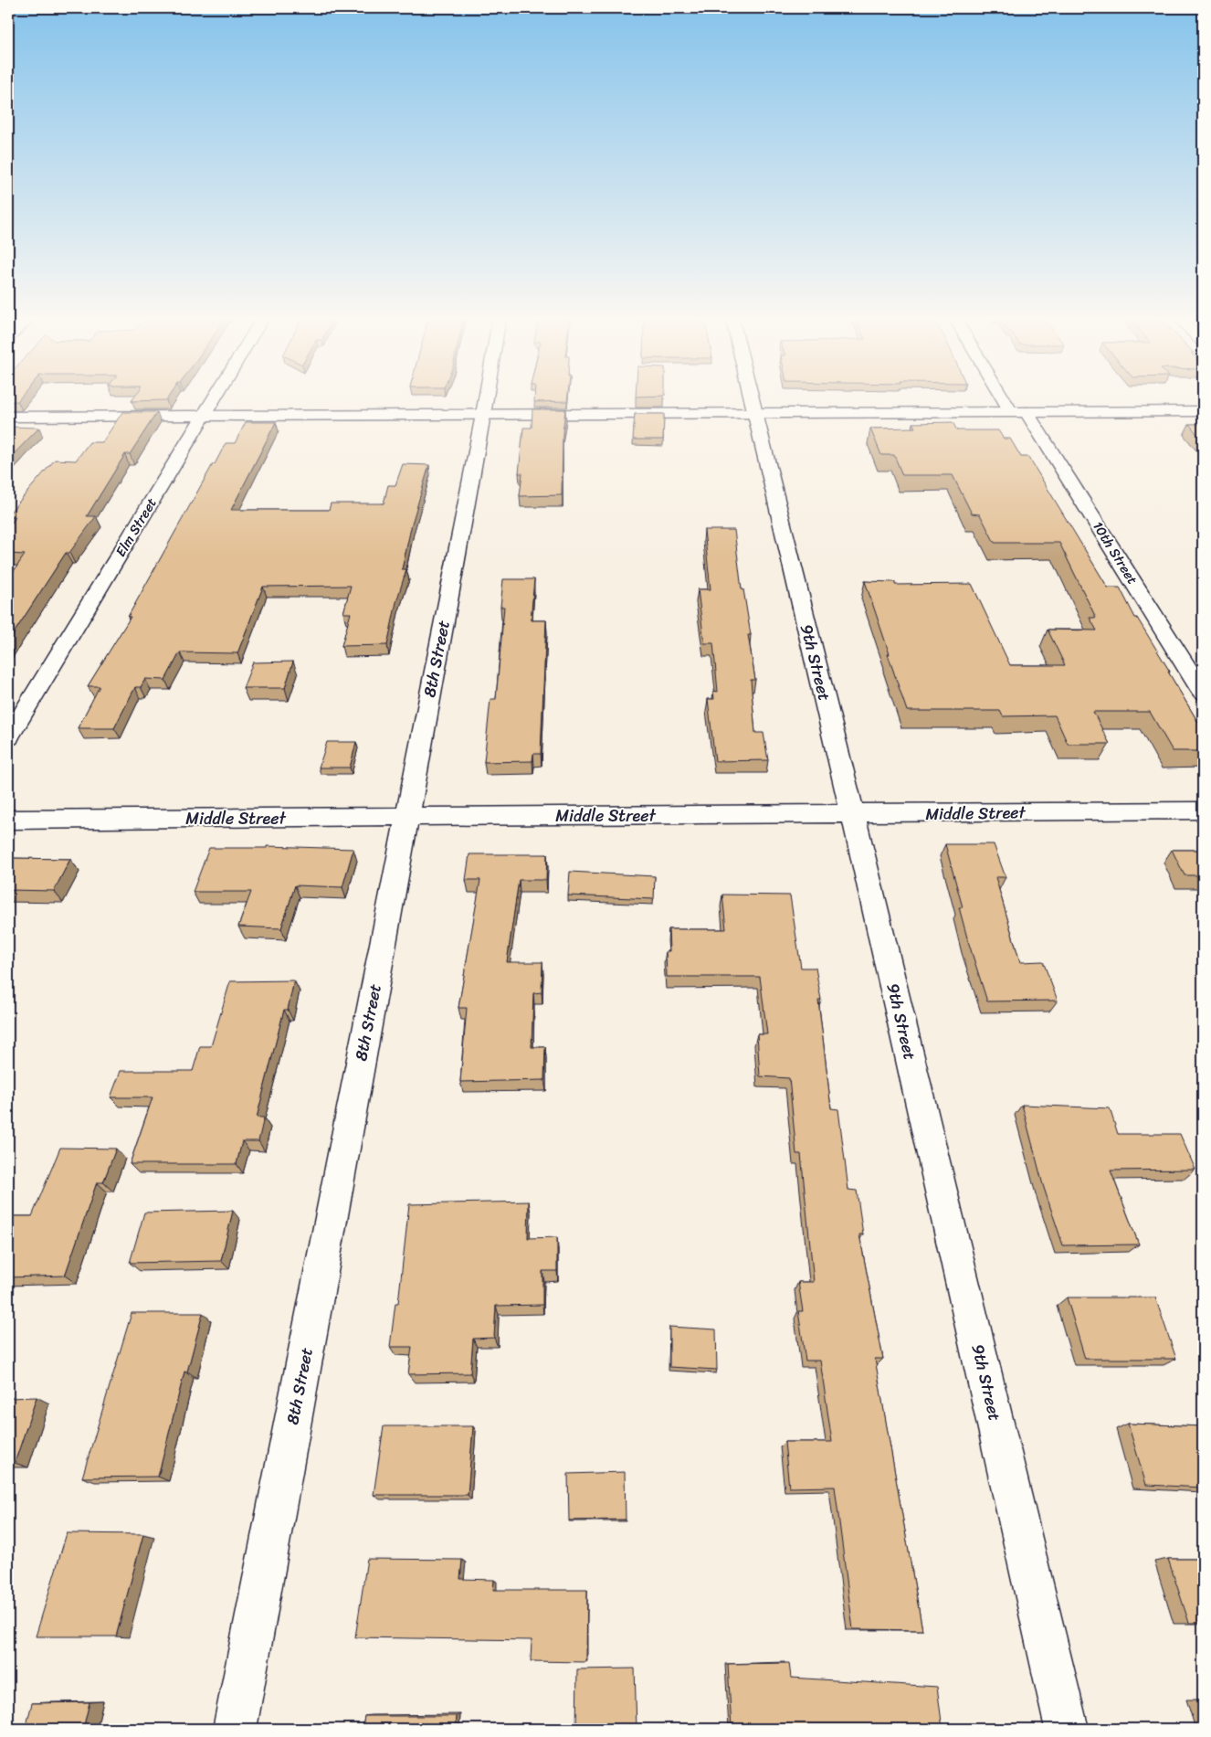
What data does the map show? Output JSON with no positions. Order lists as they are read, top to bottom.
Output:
{
  "streets": {
    "street": [
      "Elm Street",
      "10th Street",
      "8th Street",
      "9th Street",
      "Middle Street"
    ]
  },
  "crossings": [
    ["8th Street", "Middle Street"],
    ["9th Street", "Middle Street"]
  ]
}
